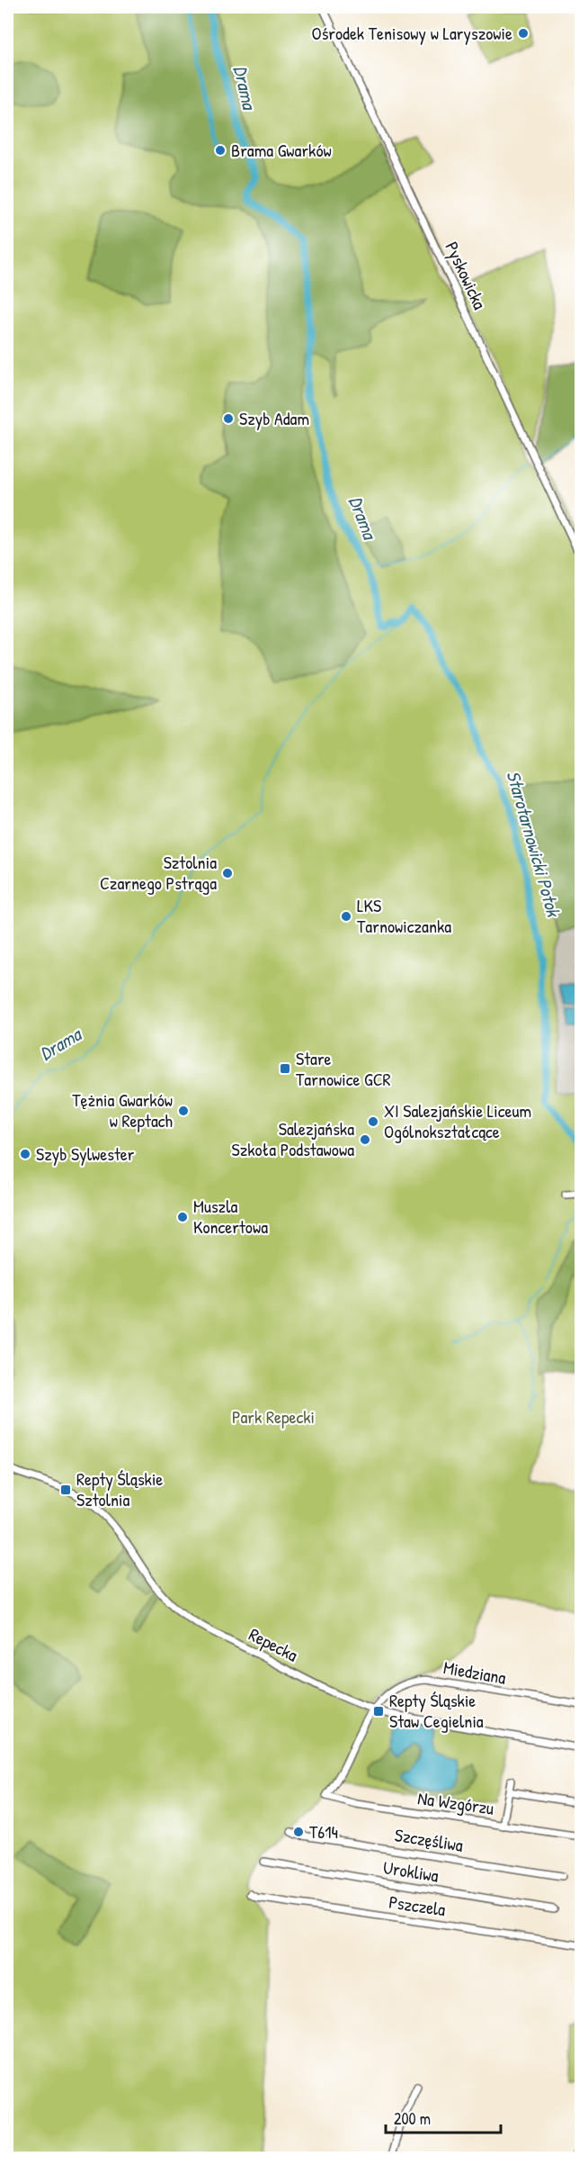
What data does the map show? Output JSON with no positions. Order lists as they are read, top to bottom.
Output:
{
  "streets": {
    "street": [
      "Pyskowicka",
      "Repecka",
      "Miedziana",
      "Na Wzgórzu",
      "Szczęśliwa",
      "Urokliwa",
      "Pszczela"
    ]
  },
  "crossings": [
    ["Repecka", "Miedziana"],
    ["Repecka", "Na Wzgórzu"],
    ["Miedziana", "Na Wzgórzu"]
  ],
  "water": ["Drama", "Starotarnowicki Potok"],
  "parks": ["Park Repecki"],
  "places": {
    "other": [
      "Ośrodek Tenisowy w Laryszowie",
      "Brama Gwarków",
      "Szyb Adam",
      "Sztolnia Czarnego Pstrąga",
      "LKS Tarnowiczanka",
      "Tężnia Gwarków w Reptach",
      "XI Salezjańskie Liceum Ogólnokształcące",
      "Salezjańska Szkoła Podstawowa",
      "Szyb Sylwester",
      "Muszla Koncertowa",
      "T614"
    ],
    "transit": ["Stare Tarnowice GCR", "Repty Śląskie Sztolnia", "Repty Śląskie Staw Cegielnia"]
  },
  "scale_bar": "200 m"
}
